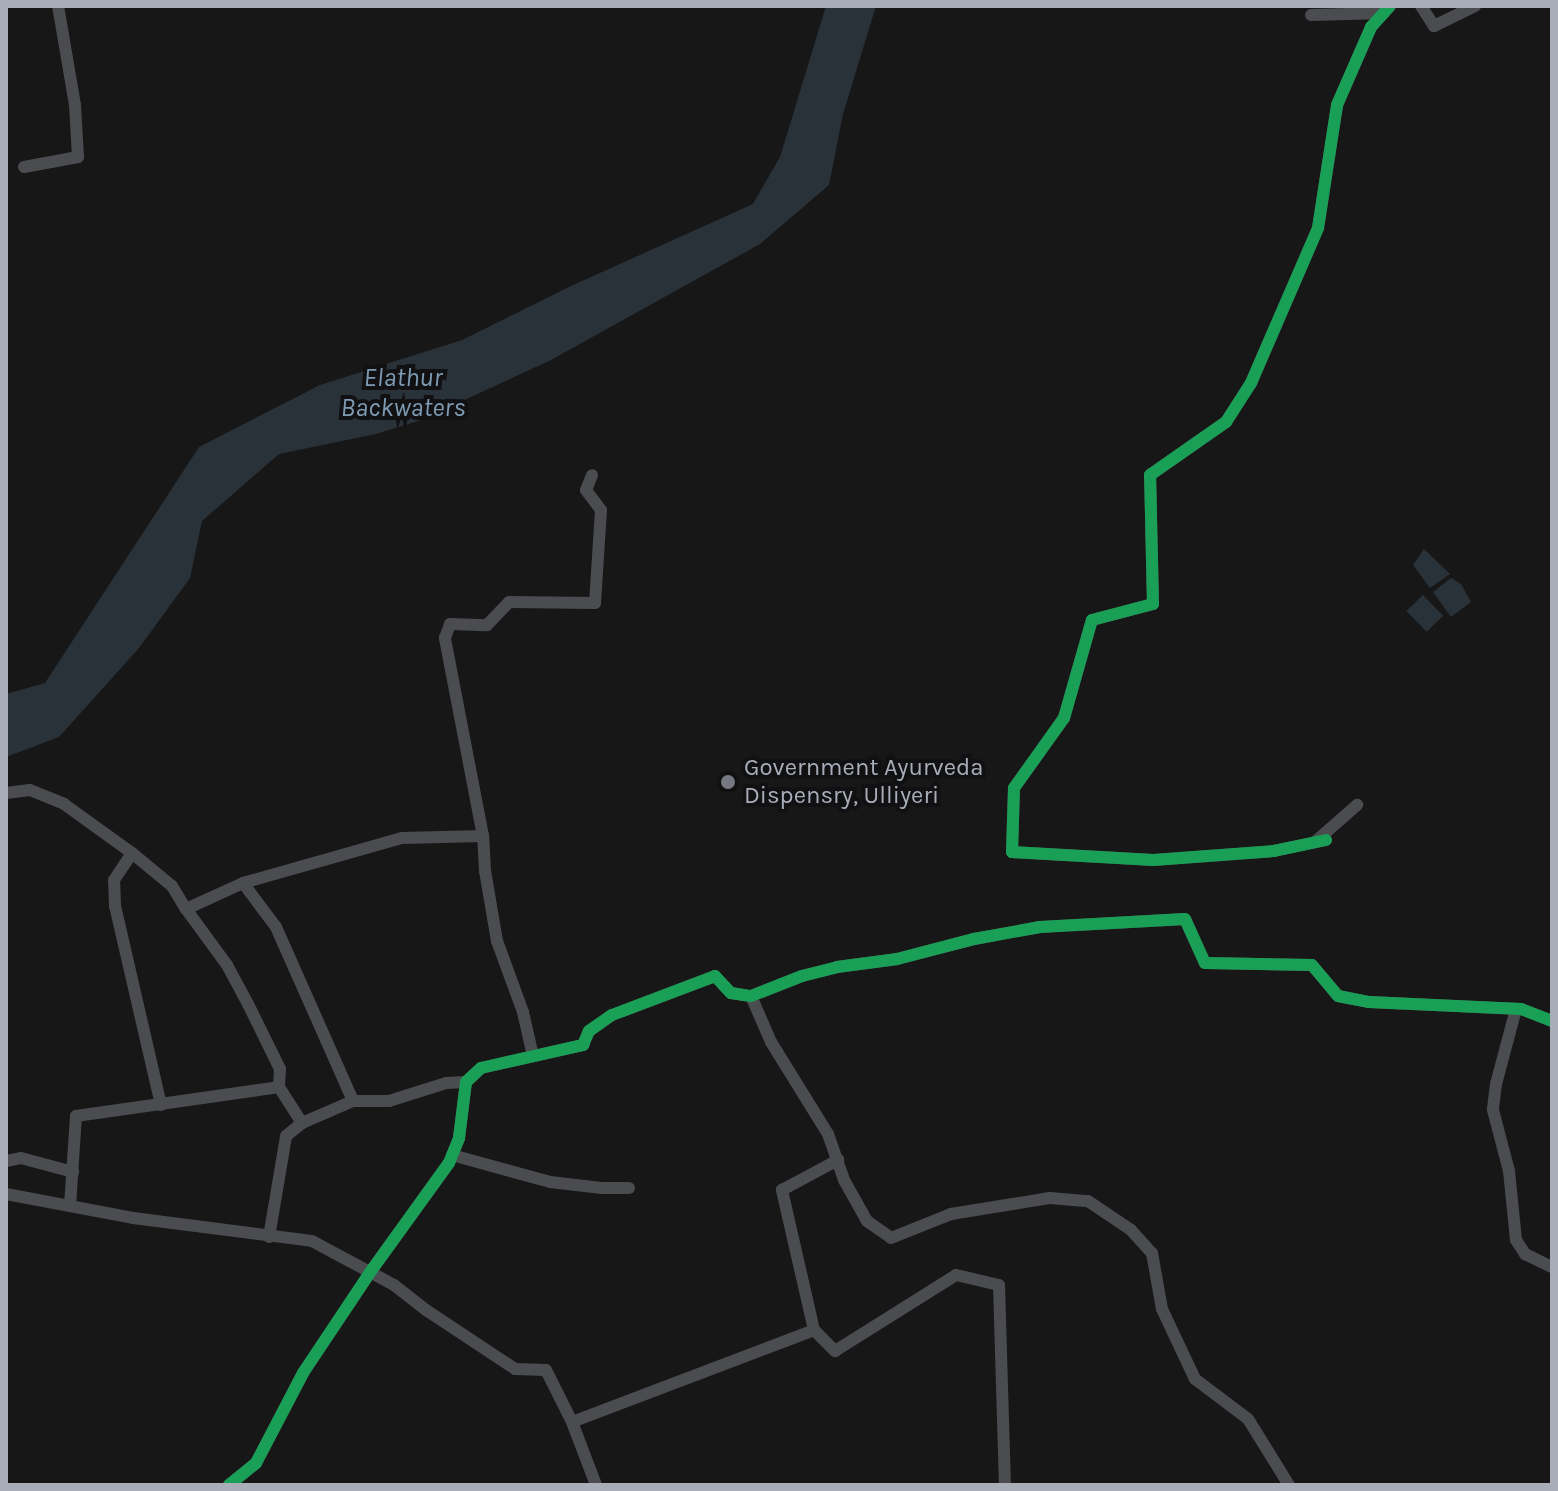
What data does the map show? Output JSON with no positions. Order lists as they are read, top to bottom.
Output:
{
  "water": ["Elathur Backwaters"],
  "places": ["Government Ayurveda Dispensry, Ulliyeri"]
}
